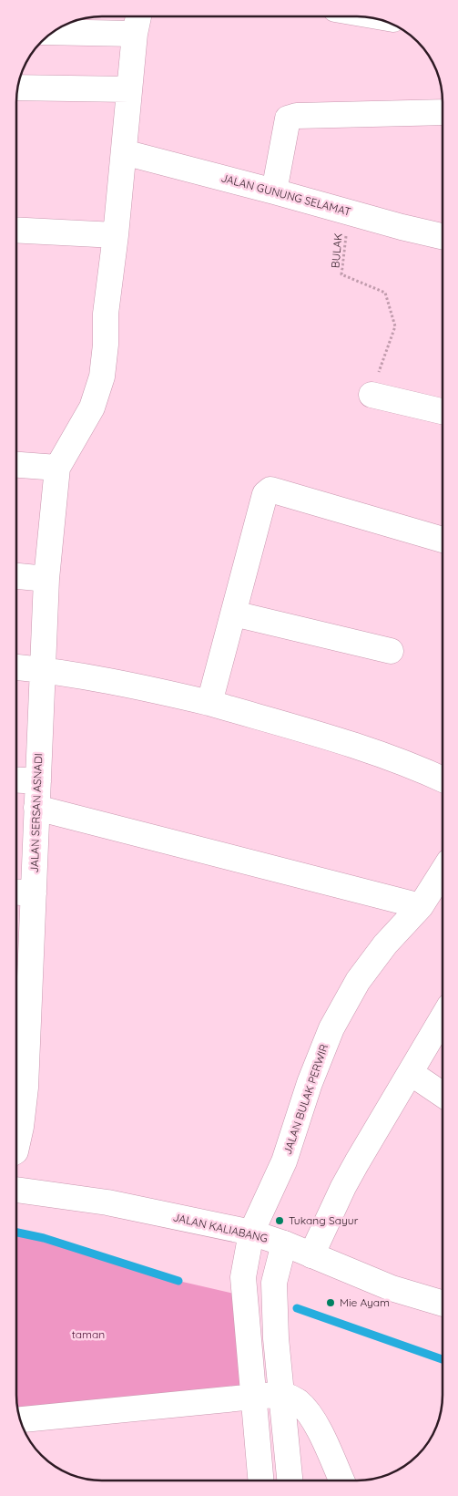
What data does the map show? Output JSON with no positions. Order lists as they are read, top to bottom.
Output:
{
  "streets": {
    "street": [
      "JALAN GUNUNG SELAMAT",
      "JALAN SERSAN ASNADI",
      "JALAN BULAK PERWIR",
      "JALAN KALIABANG"
    ],
    "path": ["BULAK"]
  },
  "crossings": [
    ["JALAN GUNUNG SELAMAT", "BULAK"],
    ["JALAN BULAK PERWIR", "JALAN KALIABANG"]
  ],
  "parks": ["taman"],
  "places": ["Tukang Sayur", "Mie Ayam"]
}
